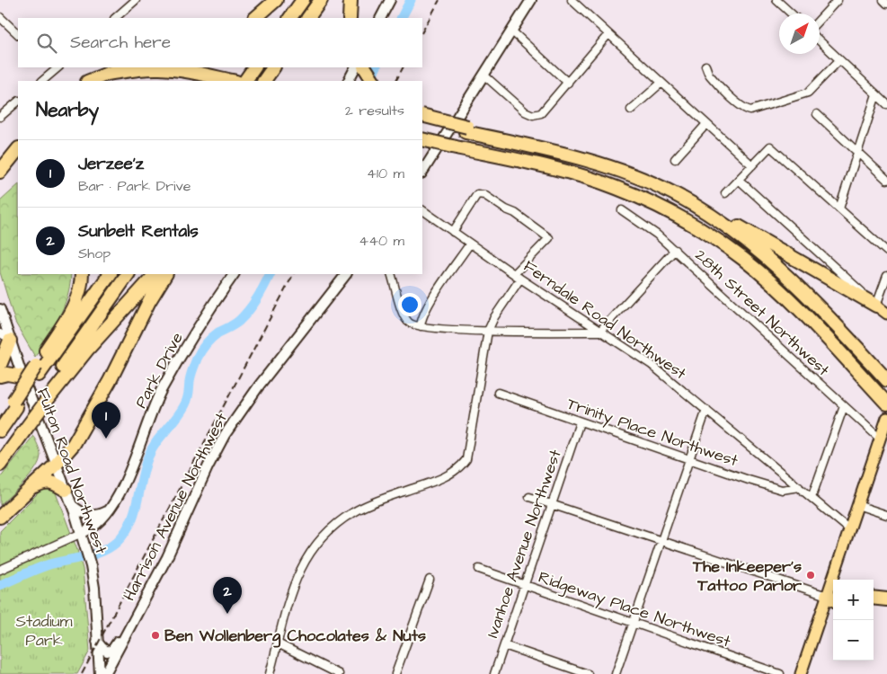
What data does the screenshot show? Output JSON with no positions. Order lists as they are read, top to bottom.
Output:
{
  "streets": {
    "main road": ["Park Drive", "Fulton Road Northwest", "Harrison Avenue Northwest"],
    "street": [
      "28th Street Northwest",
      "Ferndale Road Northwest",
      "Trinity Place Northwest",
      "Ivanhoe Avenue Northwest",
      "Ridgeway Place Northwest"
    ]
  },
  "crossings": [
    ["Ferndale Road Northwest", "Trinity Place Northwest"],
    ["Park Drive", "Fulton Road Northwest"],
    ["Trinity Place Northwest", "Ivanhoe Avenue Northwest"],
    ["Ivanhoe Avenue Northwest", "Ridgeway Place Northwest"]
  ],
  "parks": ["Stadium Park"],
  "places": ["The Inkeeper's Tattoo Parlor", "Ben Wollenberg Chocolates & Nuts"],
  "north": "top right",
  "page": {
    "search": "Search here",
    "heading": ["Nearby", "2 results"],
    "list": [
      {
        "mark": "1",
        "name": "Jerzee'z",
        "note": "Bar · Park Drive",
        "value": "410 m"
      },
      {
        "mark": "2",
        "name": "Sunbelt Rentals",
        "note": "Shop",
        "value": "440 m"
      }
    ],
    "pins": ["1", "2"],
    "map_buttons": ["+", "−"]
  }
}
